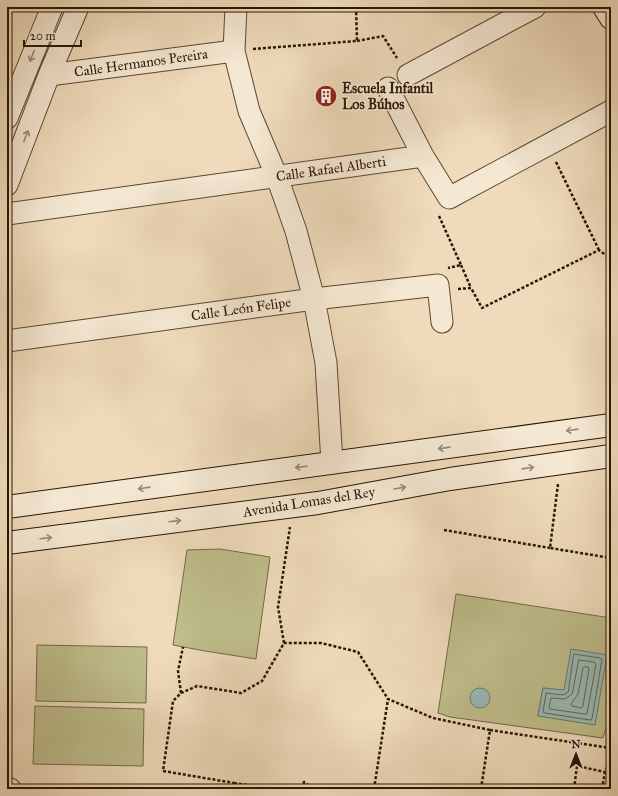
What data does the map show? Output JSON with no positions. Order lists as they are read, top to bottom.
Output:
{
  "streets": {
    "main road": ["Avenida Lomas del Rey"],
    "street": ["Calle Hermanos Pereira", "Calle Rafael Alberti", "Calle León Felipe"]
  },
  "places": {
    "building": ["Escuela Infantil Los Búhos"]
  },
  "scale_bar": "20 m",
  "north": "top"
}
